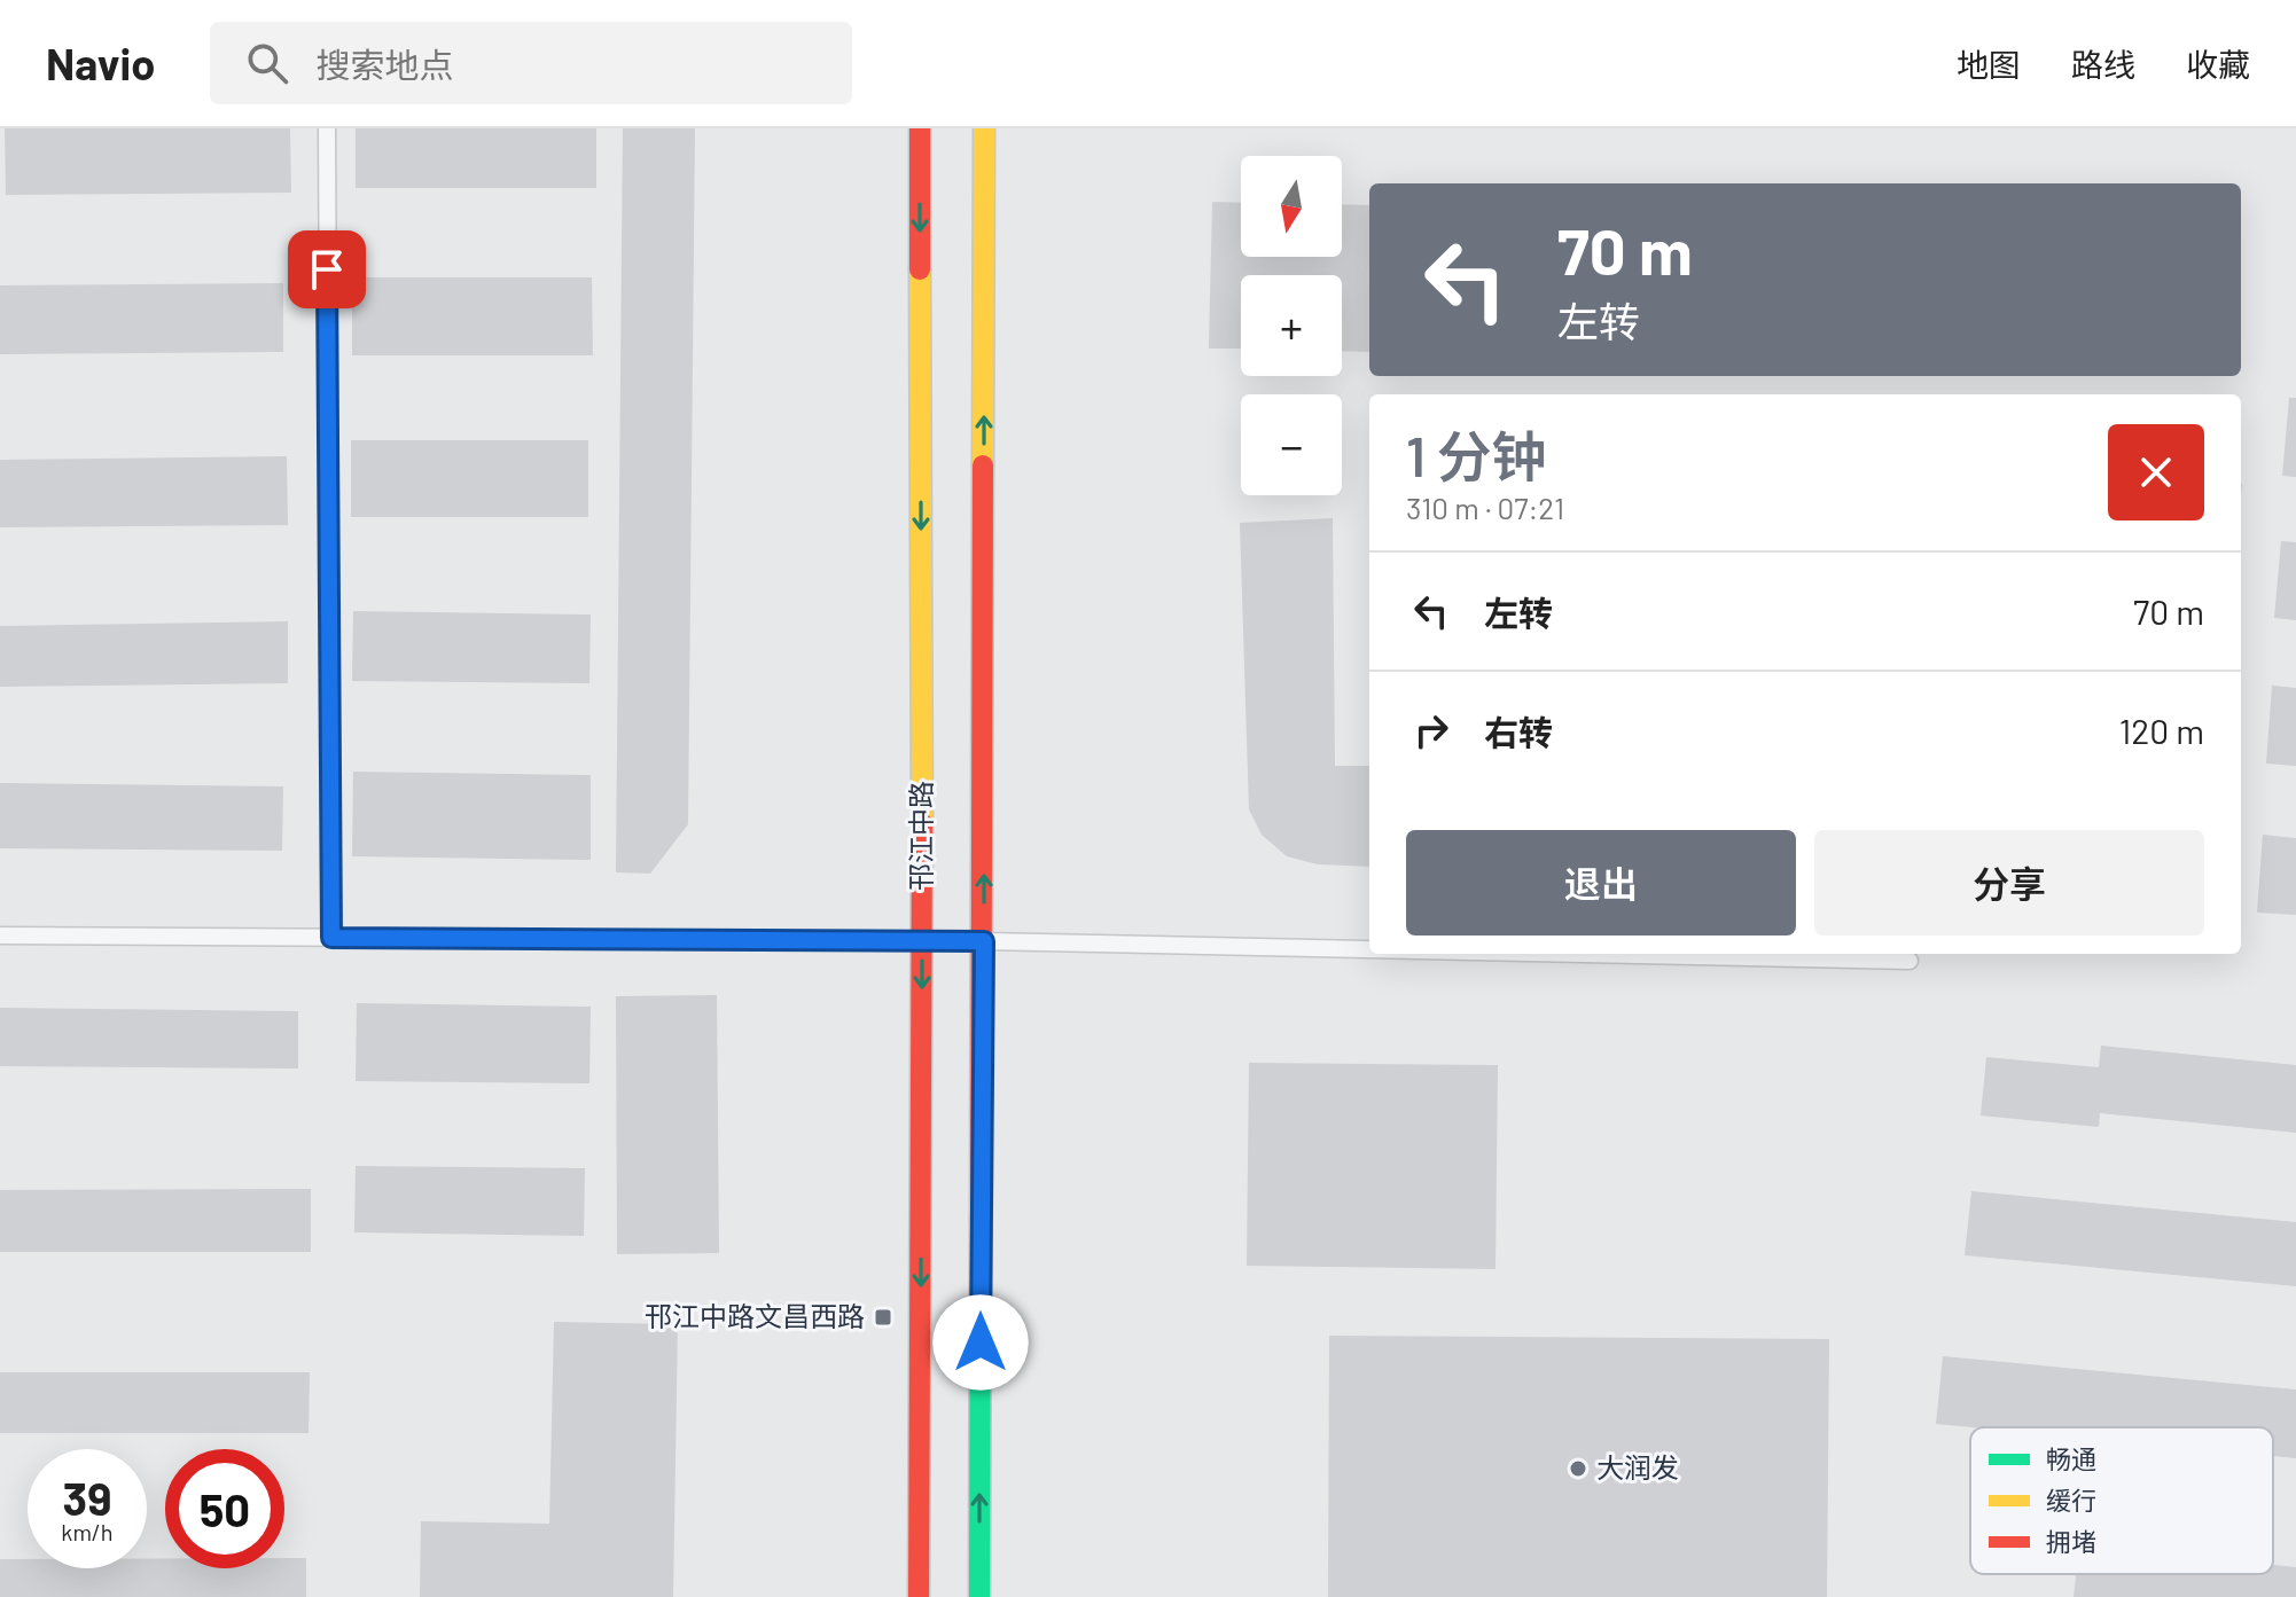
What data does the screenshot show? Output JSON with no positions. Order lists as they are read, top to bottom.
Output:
{
  "streets": {
    "main road": ["邗江中路"]
  },
  "places": {
    "transit": ["邗江中路文昌西路"],
    "other": ["大润发"]
  },
  "legend": ["畅通", "缓行", "拥堵"],
  "north": "bottom",
  "page": {
    "header": "Navio",
    "search": "搜索地点",
    "nav": ["地图", "路线", "收藏"],
    "map_buttons": ["+", "−"],
    "turn": ["70 m", "左转"],
    "heading": ["1 分钟", "310 m · 07:21"],
    "list": [
      {
        "name": "左转",
        "value": "70 m"
      },
      {
        "name": "右转",
        "value": "120 m"
      }
    ],
    "buttons": ["退出", "分享"],
    "speed": "39 km/h",
    "limit": "50"
  }
}
